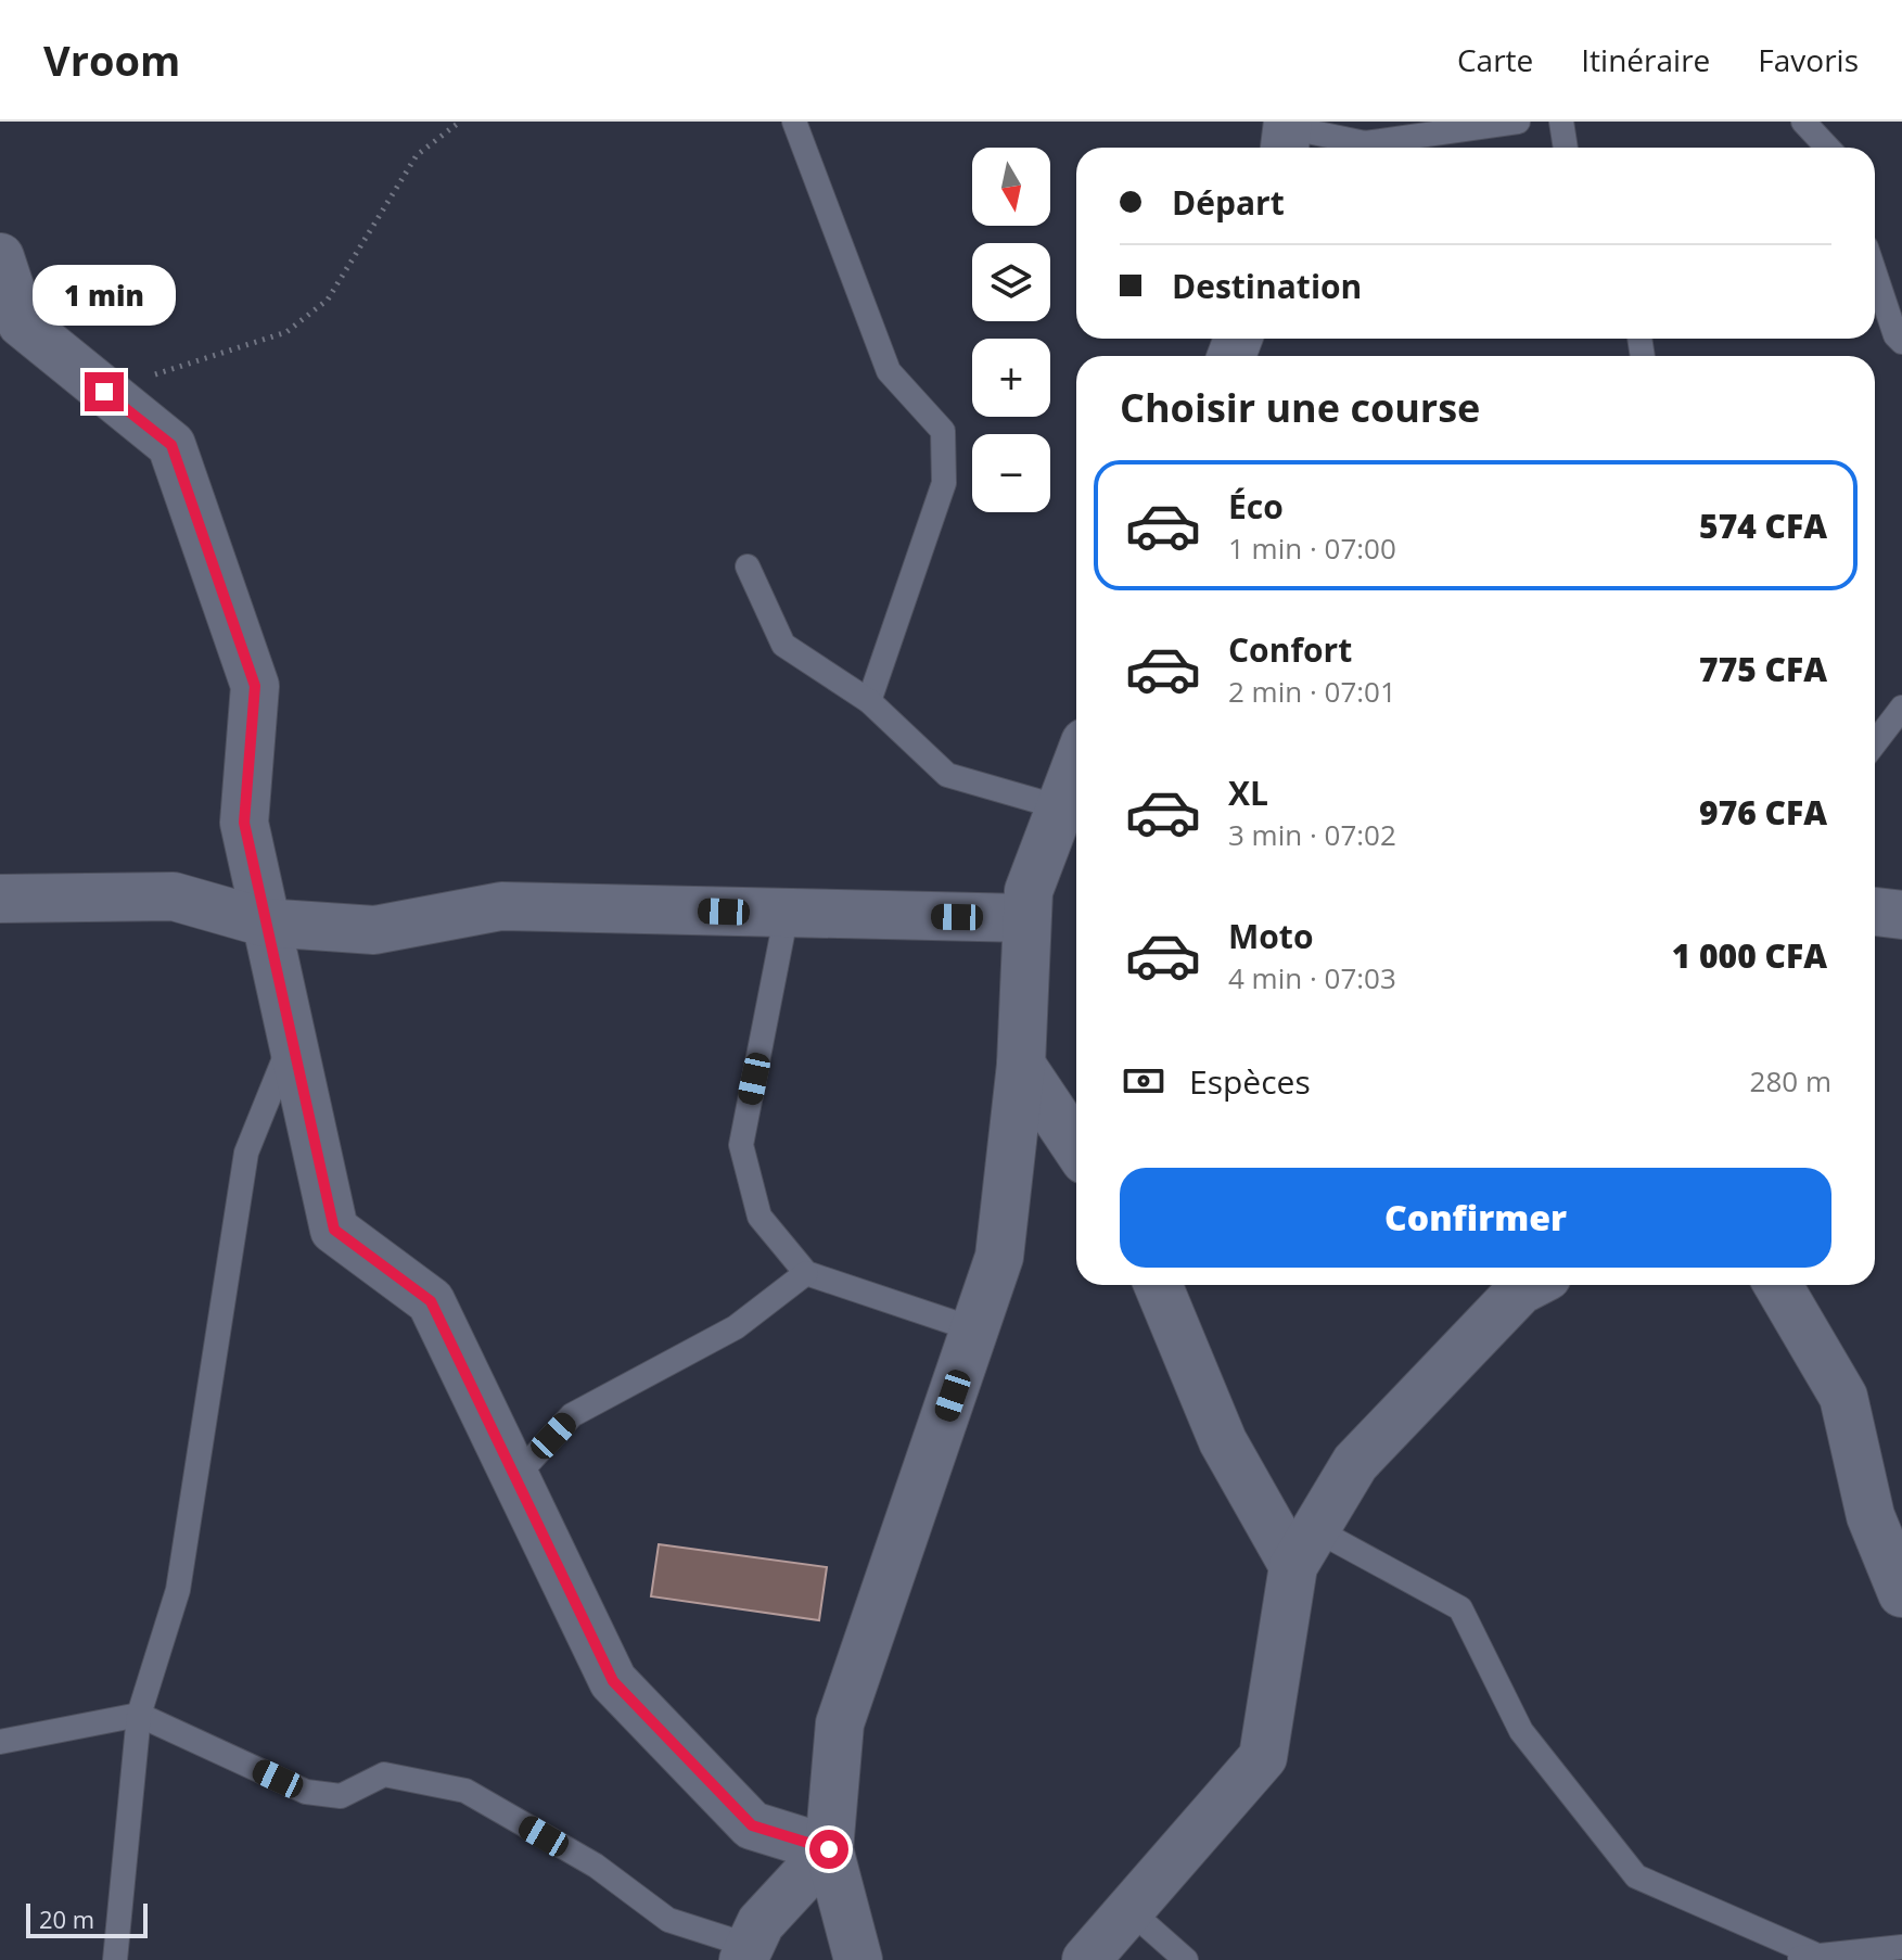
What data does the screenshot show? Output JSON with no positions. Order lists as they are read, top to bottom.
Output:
{
  "scale_bar": "20 m",
  "north": "bottom",
  "page": {
    "header": "Vroom",
    "nav": ["Carte", "Itinéraire", "Favoris"],
    "map_buttons": ["+", "−"],
    "banner": ["Départ", "Destination"],
    "bubble": "1 min",
    "heading": "Choisir une course",
    "list": [
      {
        "name": "Éco",
        "note": "1 min · 07:00",
        "value": "574 CFA"
      },
      {
        "name": "Confort",
        "note": "2 min · 07:01",
        "value": "775 CFA"
      },
      {
        "name": "XL",
        "note": "3 min · 07:02",
        "value": "976 CFA"
      },
      {
        "name": "Moto",
        "note": "4 min · 07:03",
        "value": "1 000 CFA"
      }
    ],
    "pay": ["Espèces", "280 m"],
    "buttons": "Confirmer",
    "scale": "20 m"
  }
}
